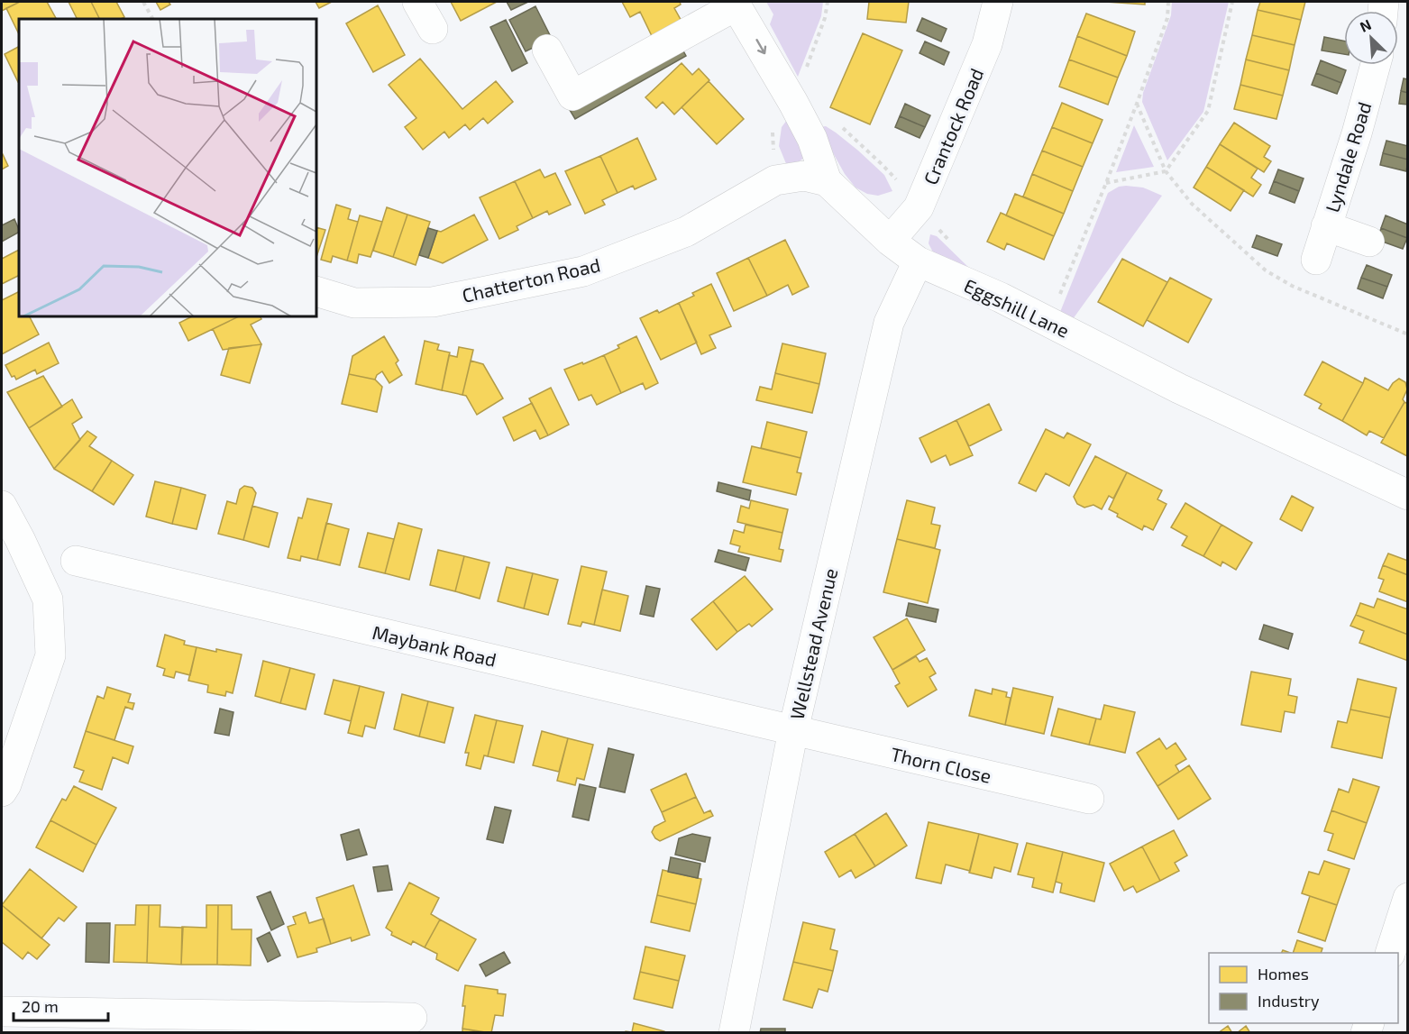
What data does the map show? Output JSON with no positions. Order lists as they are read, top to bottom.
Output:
{
  "streets": {
    "street": [
      "Crantock Road",
      "Lyndale Road",
      "Chatterton Road",
      "Eggshill Lane",
      "Wellstead Avenue",
      "Maybank Road",
      "Thorn Close"
    ]
  },
  "crossings": [
    ["Crantock Road", "Eggshill Lane"],
    ["Chatterton Road", "Eggshill Lane"],
    ["Eggshill Lane", "Wellstead Avenue"],
    ["Wellstead Avenue", "Maybank Road"],
    ["Wellstead Avenue", "Thorn Close"],
    ["Maybank Road", "Thorn Close"]
  ],
  "legend": ["Homes", "Industry"],
  "scale_bar": "20 m",
  "north": "top left"
}
